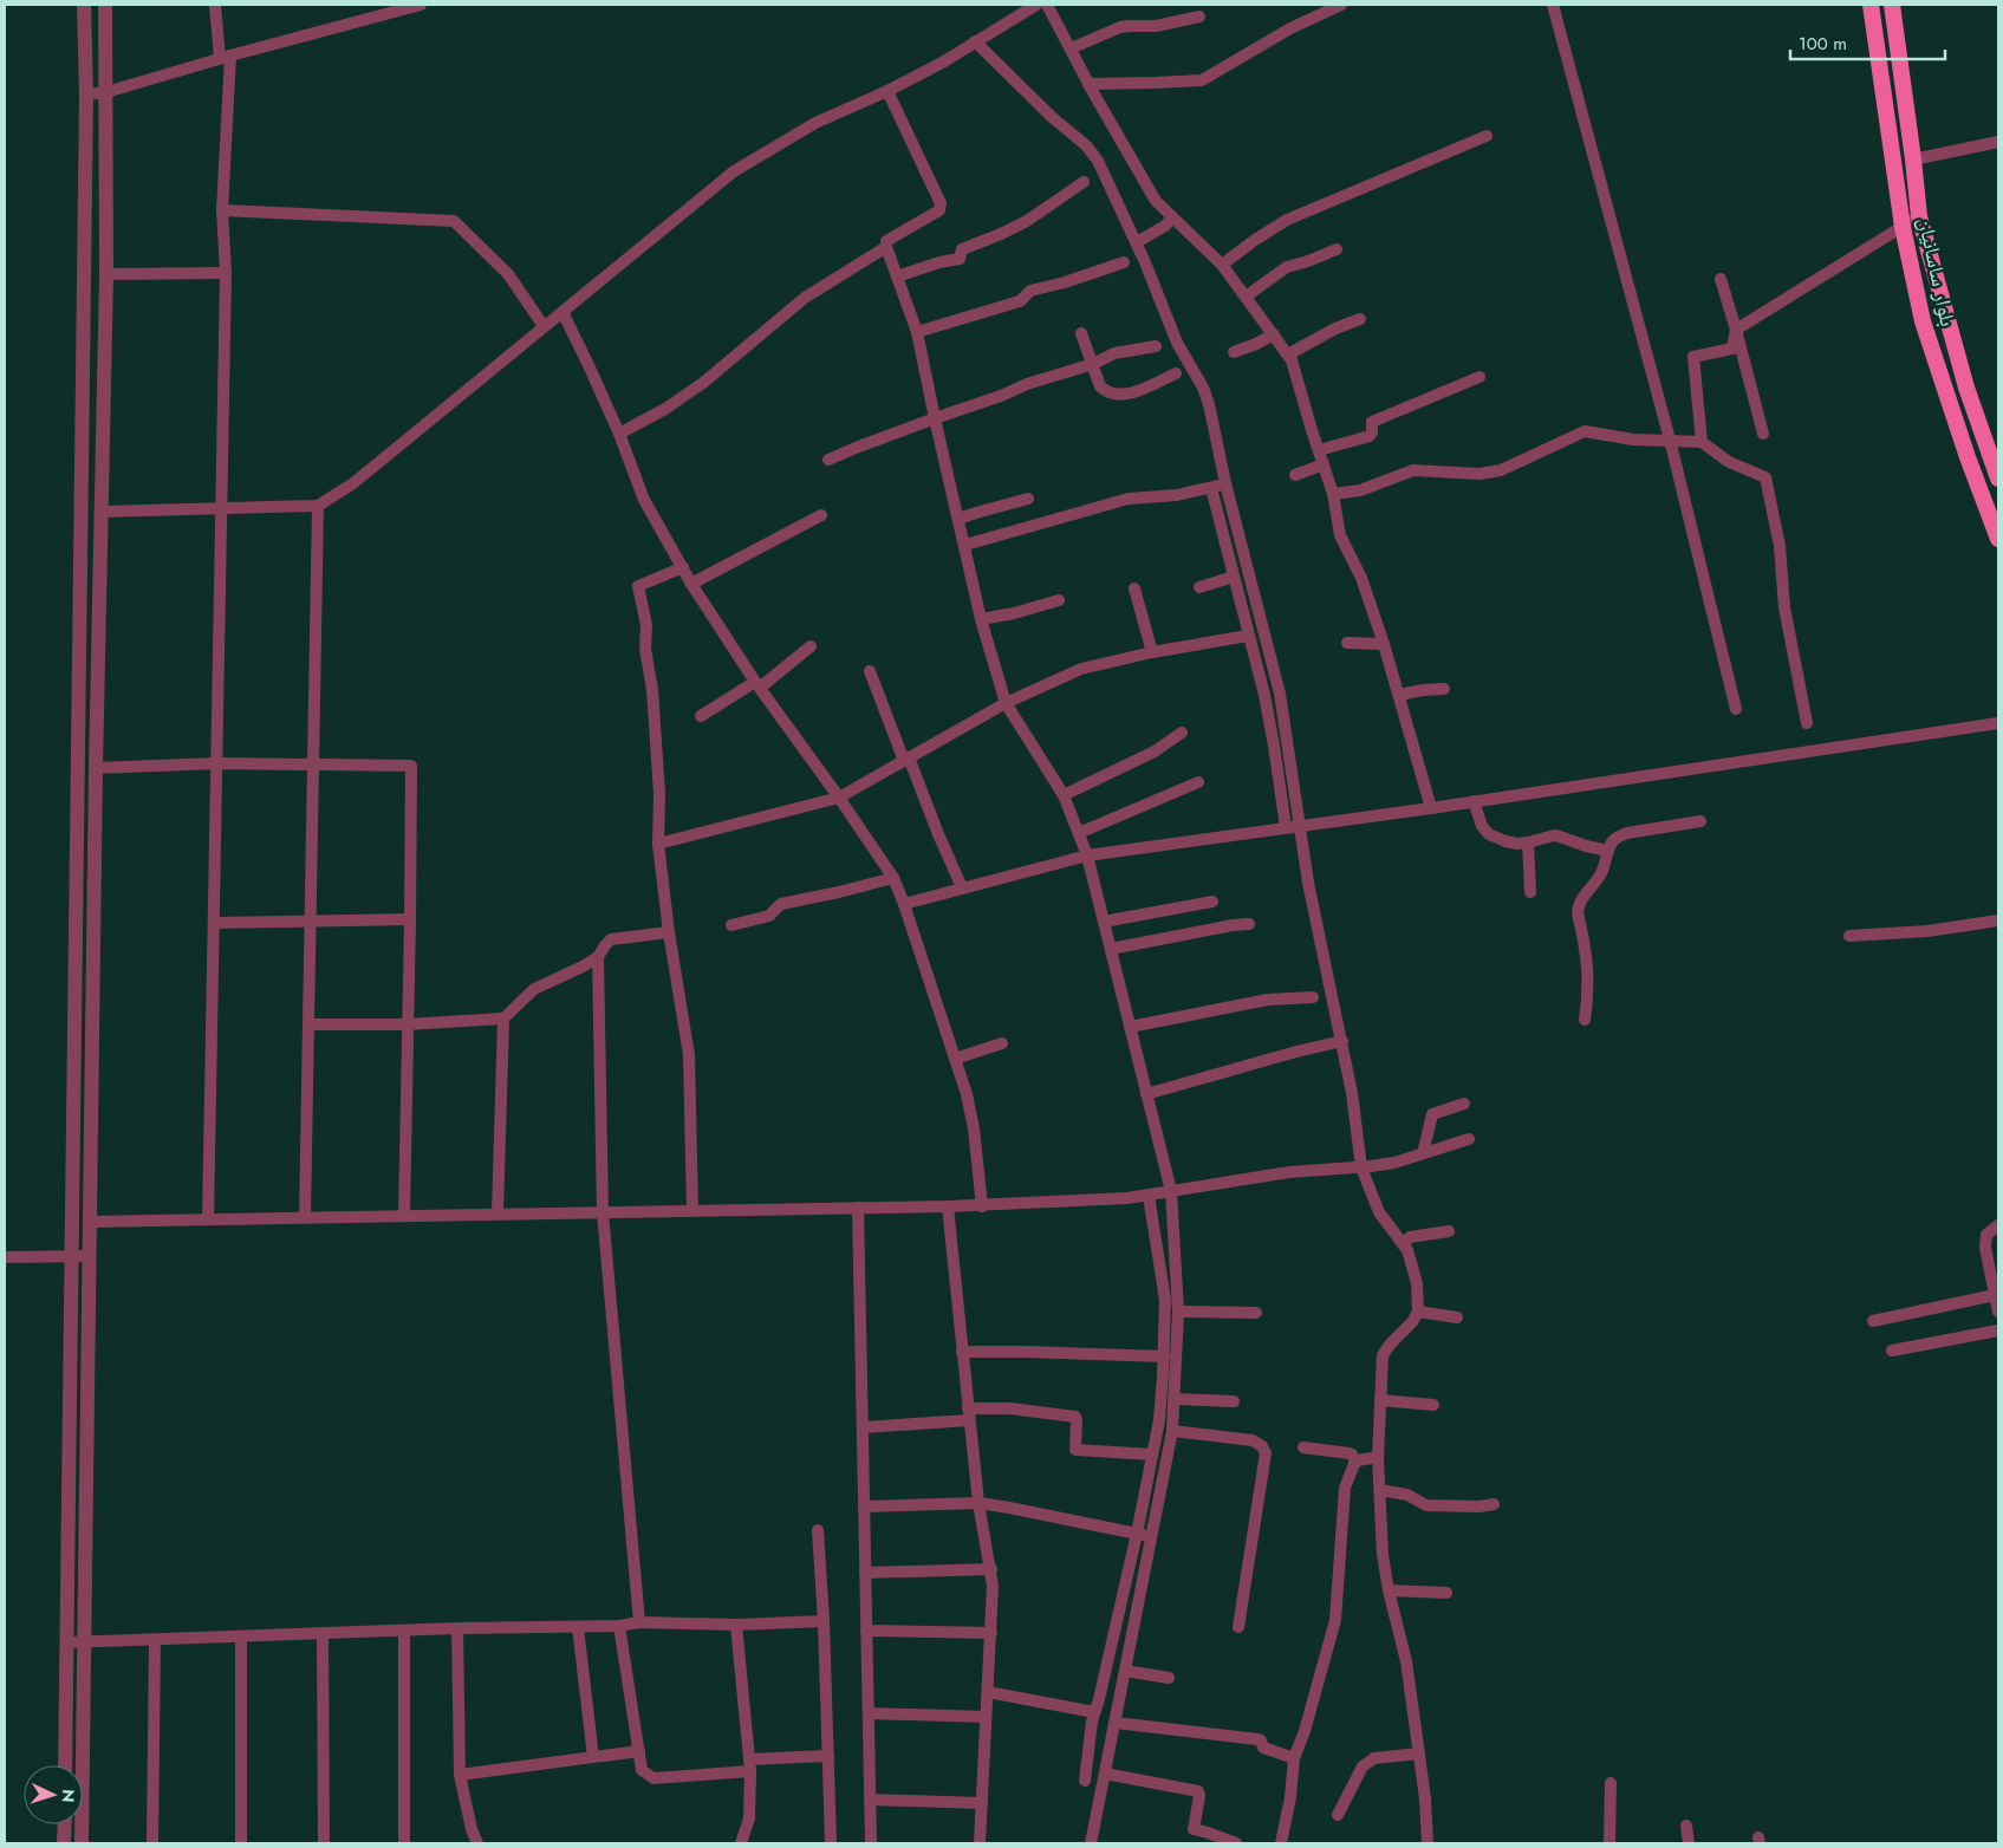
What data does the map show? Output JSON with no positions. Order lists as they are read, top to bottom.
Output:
{
  "streets": {
    "highway": ["بلوار ساسانیان"]
  },
  "scale_bar": "100 m",
  "north": "right"
}
